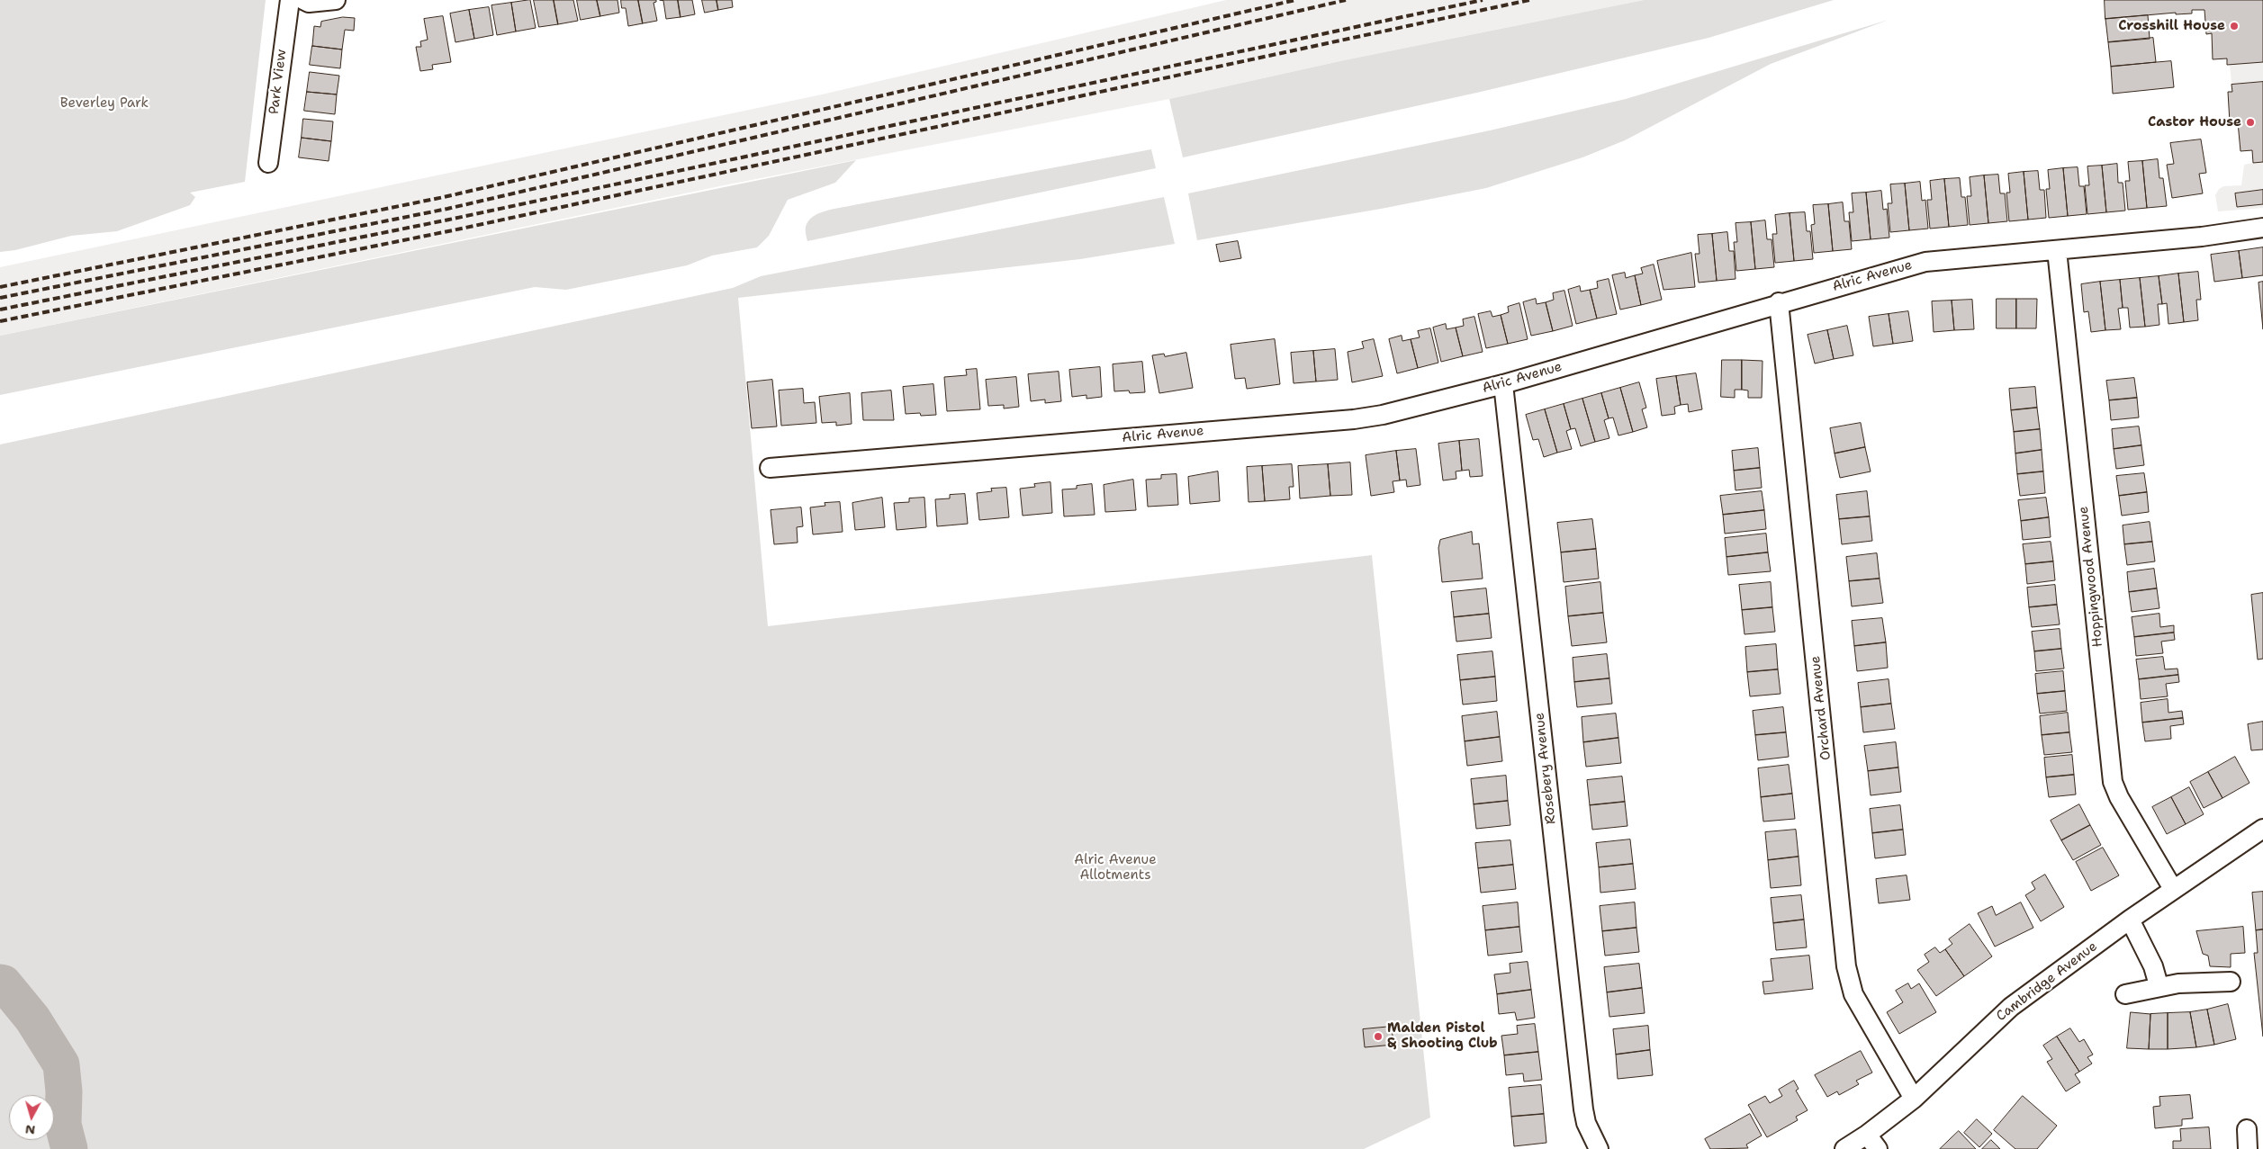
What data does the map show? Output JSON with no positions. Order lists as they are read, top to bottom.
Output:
{
  "streets": {
    "street": [
      "Park View",
      "Alric Avenue",
      "Hoppingwood Avenue",
      "Orchard Avenue",
      "Rosebery Avenue",
      "Cambridge Avenue"
    ]
  },
  "crossings": [
    ["Alric Avenue", "Hoppingwood Avenue"],
    ["Alric Avenue", "Orchard Avenue"],
    ["Alric Avenue", "Rosebery Avenue"],
    ["Hoppingwood Avenue", "Cambridge Avenue"],
    ["Orchard Avenue", "Cambridge Avenue"]
  ],
  "parks": ["Beverley Park", "Alric Avenue Allotments"],
  "places": ["Crosshill House", "Castor House", "Malden Pistol & Shooting Club"],
  "north": "bottom"
}
